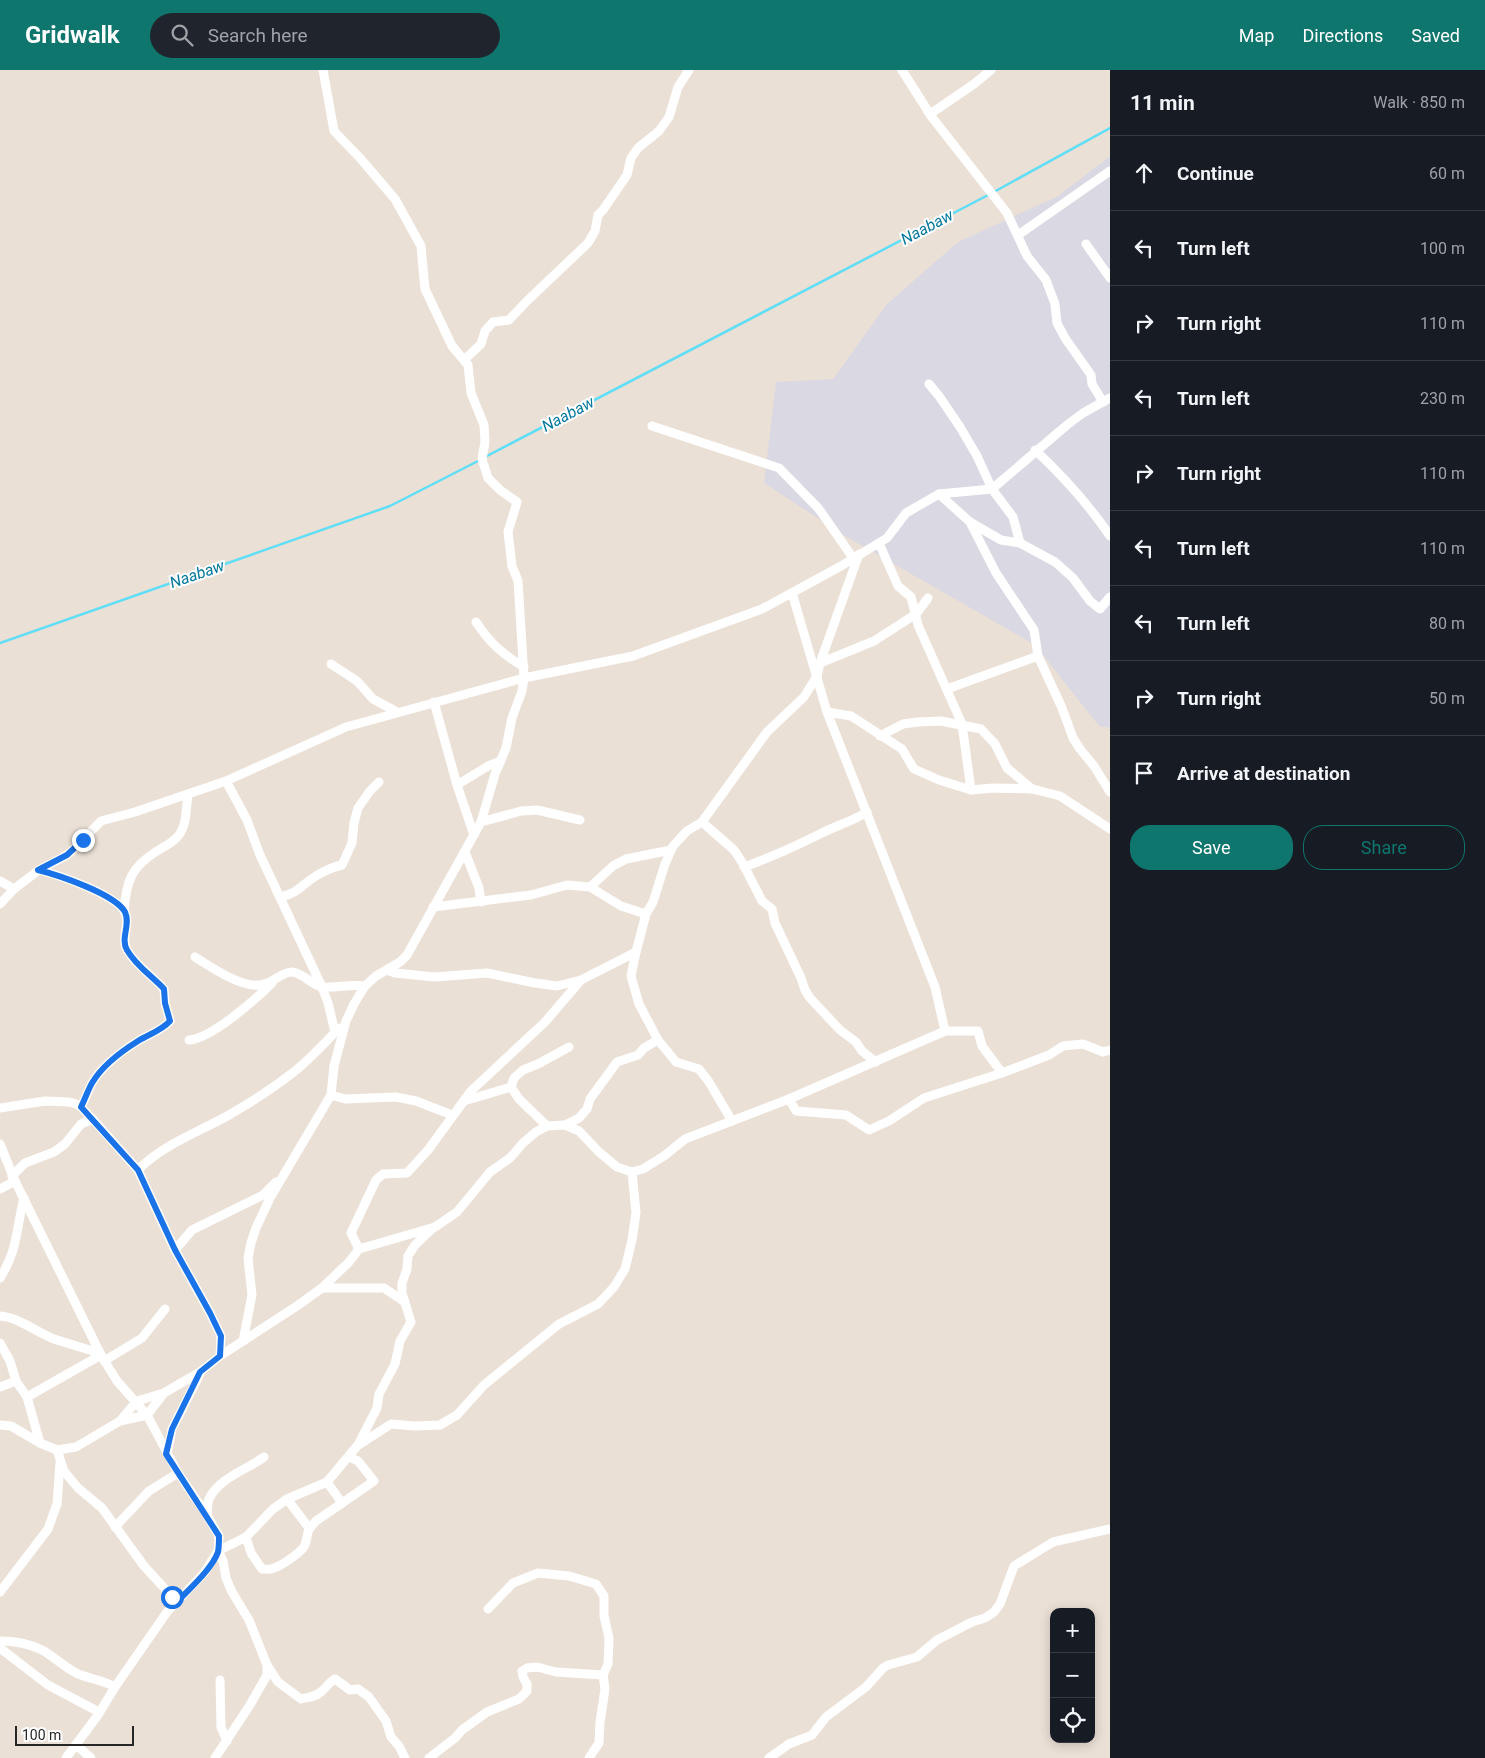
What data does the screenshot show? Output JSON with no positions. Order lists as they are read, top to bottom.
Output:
{
  "water": ["Naabaw"],
  "scale_bar": "100 m",
  "page": {
    "header": "Gridwalk",
    "search": "Search here",
    "nav": ["Map", "Directions", "Saved"],
    "heading": ["11 min", "Walk · 850 m"],
    "list": [
      ["Continue", "60 m"],
      ["Turn left", "100 m"],
      ["Turn right", "110 m"],
      ["Turn left", "230 m"],
      ["Turn right", "110 m"],
      ["Turn left", "110 m"],
      ["Turn left", "80 m"],
      ["Turn right", "50 m"],
      "Arrive at destination"
    ],
    "buttons": ["Save", "Share"],
    "map_buttons": ["+", "−"],
    "scale": "100 m"
  }
}
